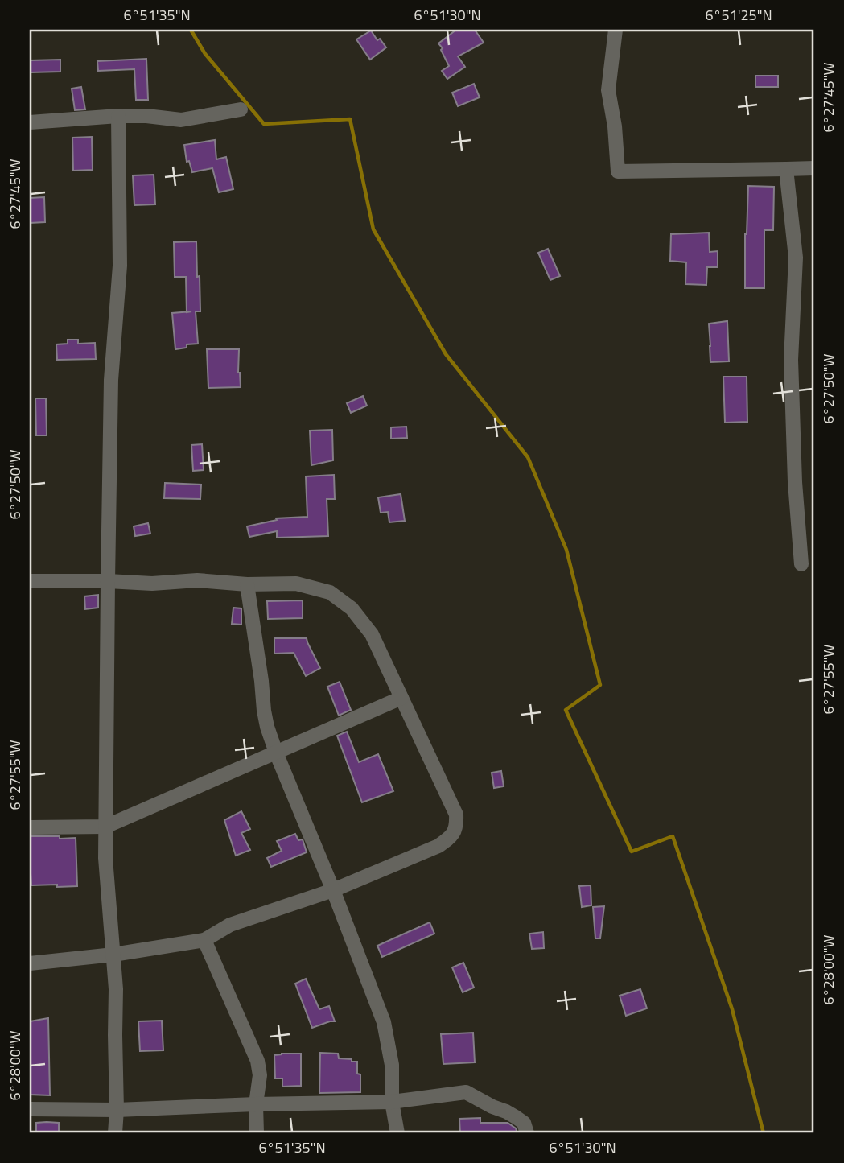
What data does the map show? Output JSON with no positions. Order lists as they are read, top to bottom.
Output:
{
  "coordinates": [
    "6°51'35\"N",
    "6°51'30\"N",
    "6°51'25\"N",
    "6°27'45\"W",
    "6°27'50\"W",
    "6°27'55\"W",
    "6°28'00\"W"
  ]
}
